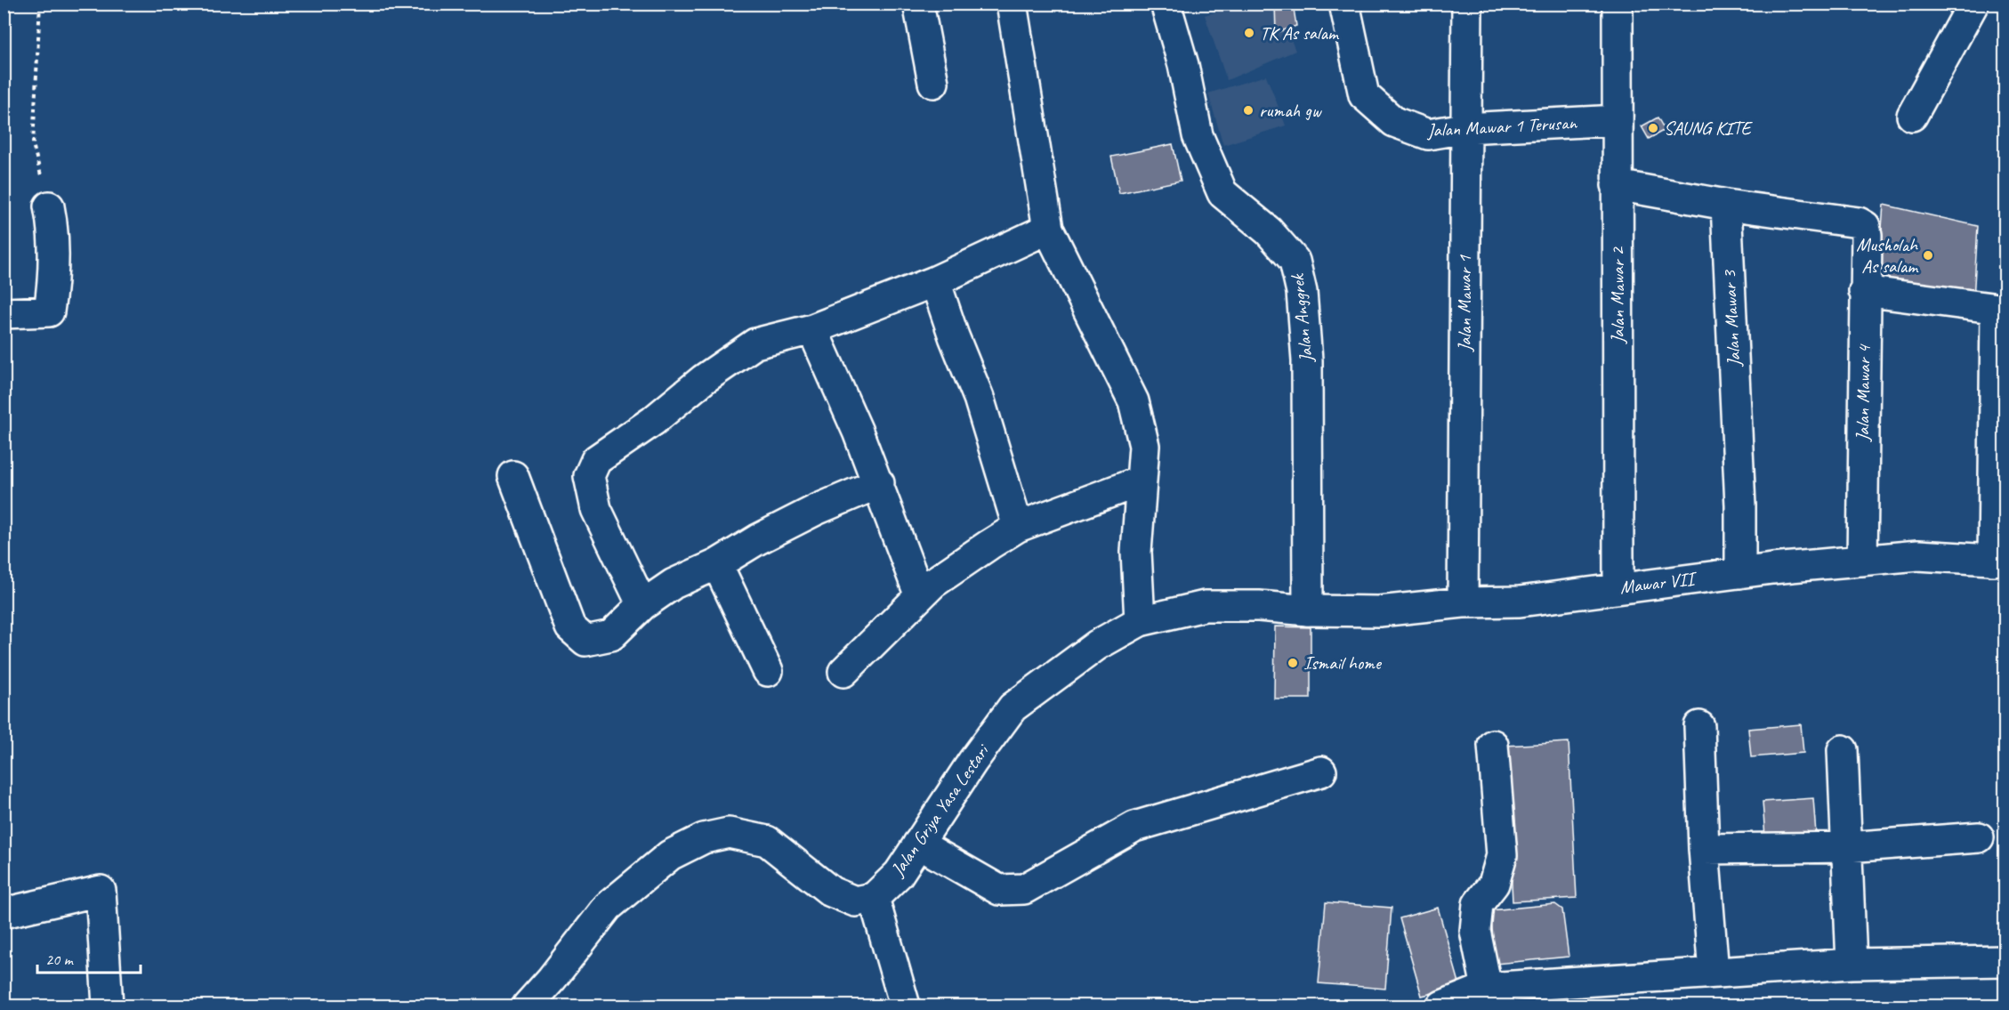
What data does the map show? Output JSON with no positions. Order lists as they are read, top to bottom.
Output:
{
  "streets": {
    "street": [
      "Jalan Mawar 1 Terusan",
      "Jalan Mawar 2",
      "Jalan Mawar 1",
      "Jalan Anggrek",
      "Jalan Mawar 3",
      "Jalan Mawar 4",
      "Mawar VII",
      "Jalan Griya Yasa Lestari"
    ]
  },
  "crossings": [
    ["Jalan Mawar 1 Terusan", "Jalan Mawar 2"],
    ["Jalan Mawar 1 Terusan", "Jalan Mawar 1"],
    ["Jalan Mawar 2", "Mawar VII"],
    ["Jalan Mawar 1", "Mawar VII"],
    ["Jalan Anggrek", "Mawar VII"],
    ["Jalan Anggrek", "Jalan Griya Yasa Lestari"],
    ["Jalan Mawar 3", "Jalan Mawar 4"],
    ["Jalan Mawar 3", "Mawar VII"],
    ["Jalan Mawar 4", "Mawar VII"],
    ["Mawar VII", "Jalan Griya Yasa Lestari"]
  ],
  "places": [
    "TK As salam",
    "rumah gw",
    "SAUNG KITE",
    "Musholah As salam",
    "Ismail home"
  ],
  "scale_bar": "20 m"
}
